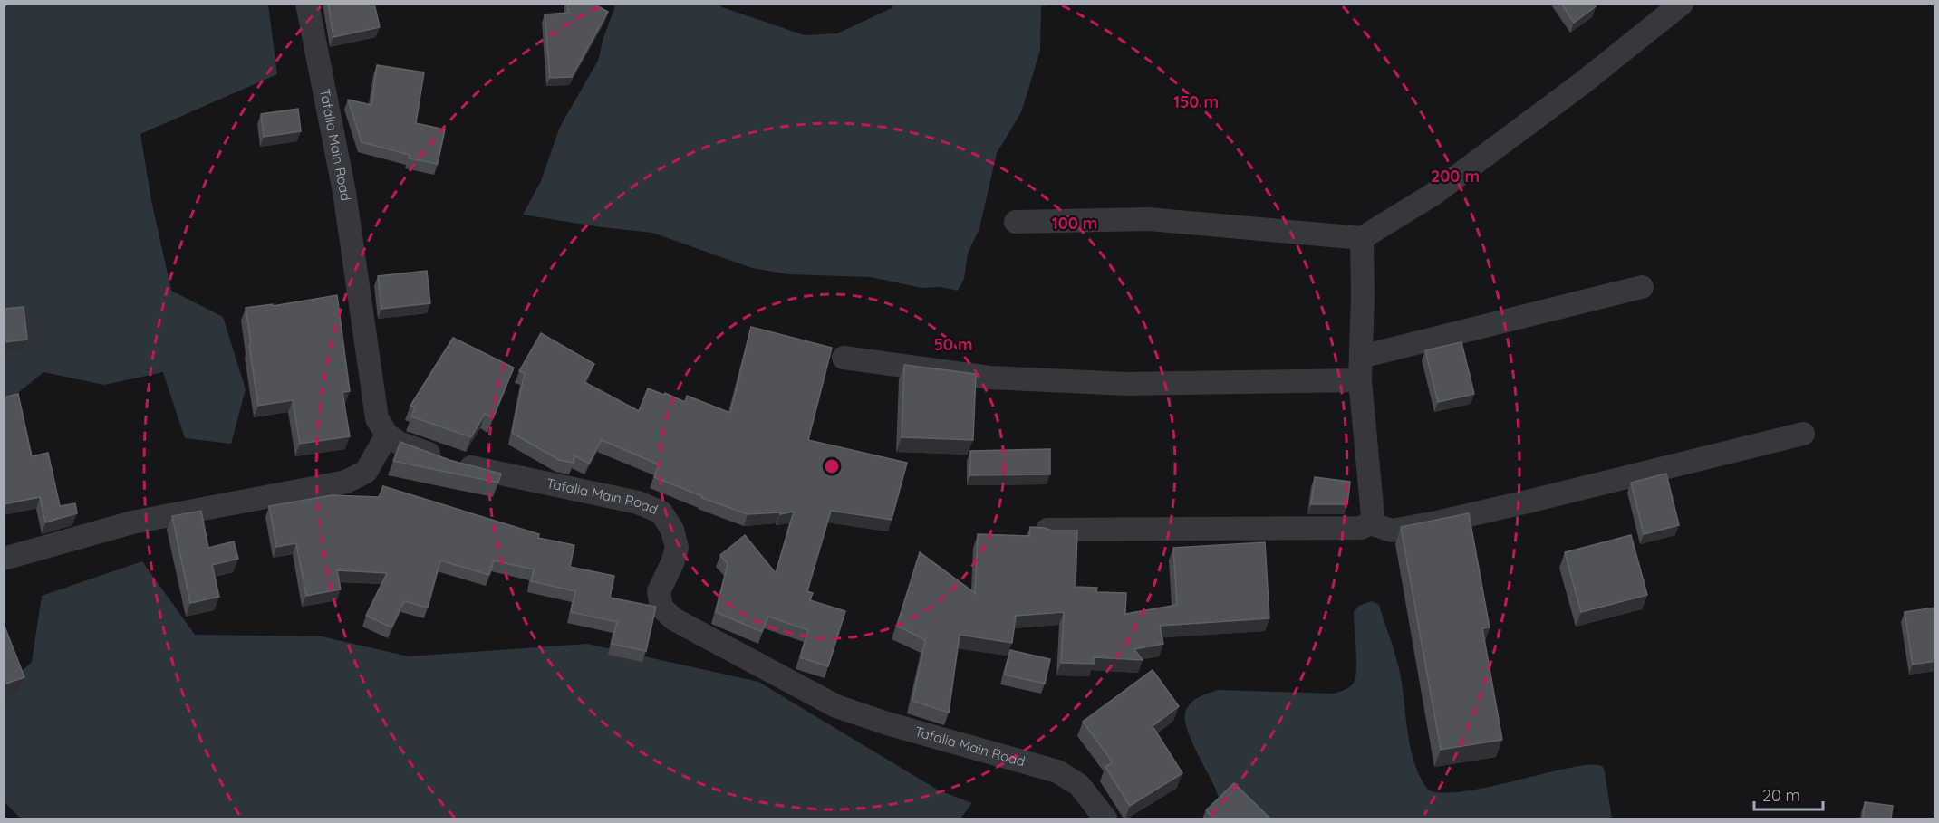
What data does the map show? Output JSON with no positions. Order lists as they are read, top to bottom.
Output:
{
  "streets": {
    "street": ["Tafalia Main Road"]
  },
  "scale_bar": "20 m",
  "rings": [
    "150 m",
    "200 m",
    "100 m",
    "50 m"
  ]
}
